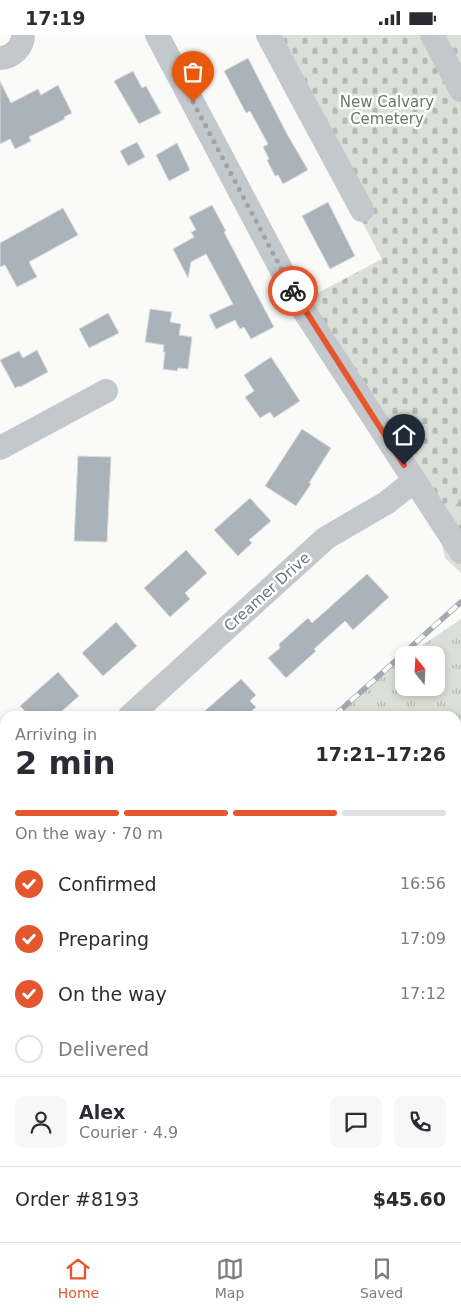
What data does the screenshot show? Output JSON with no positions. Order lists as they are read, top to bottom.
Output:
{
  "streets": {
    "street": ["Creamer Drive"]
  },
  "parks": ["New Calvary Cemetery"],
  "north": "top",
  "page": {
    "status": "17:19",
    "heading": ["2 min", "Arriving in", "17:21–17:26"],
    "panel": [
      "Alex",
      "Courier · 4.9",
      "Order #8193",
      "$45.60"
    ],
    "bar": "On the way · 70 m",
    "list": [
      ["Confirmed", "16:56"],
      ["Preparing", "17:09"],
      ["On the way", "17:12"],
      "Delivered"
    ],
    "tabs": ["Home", "Map", "Saved"]
  }
}
